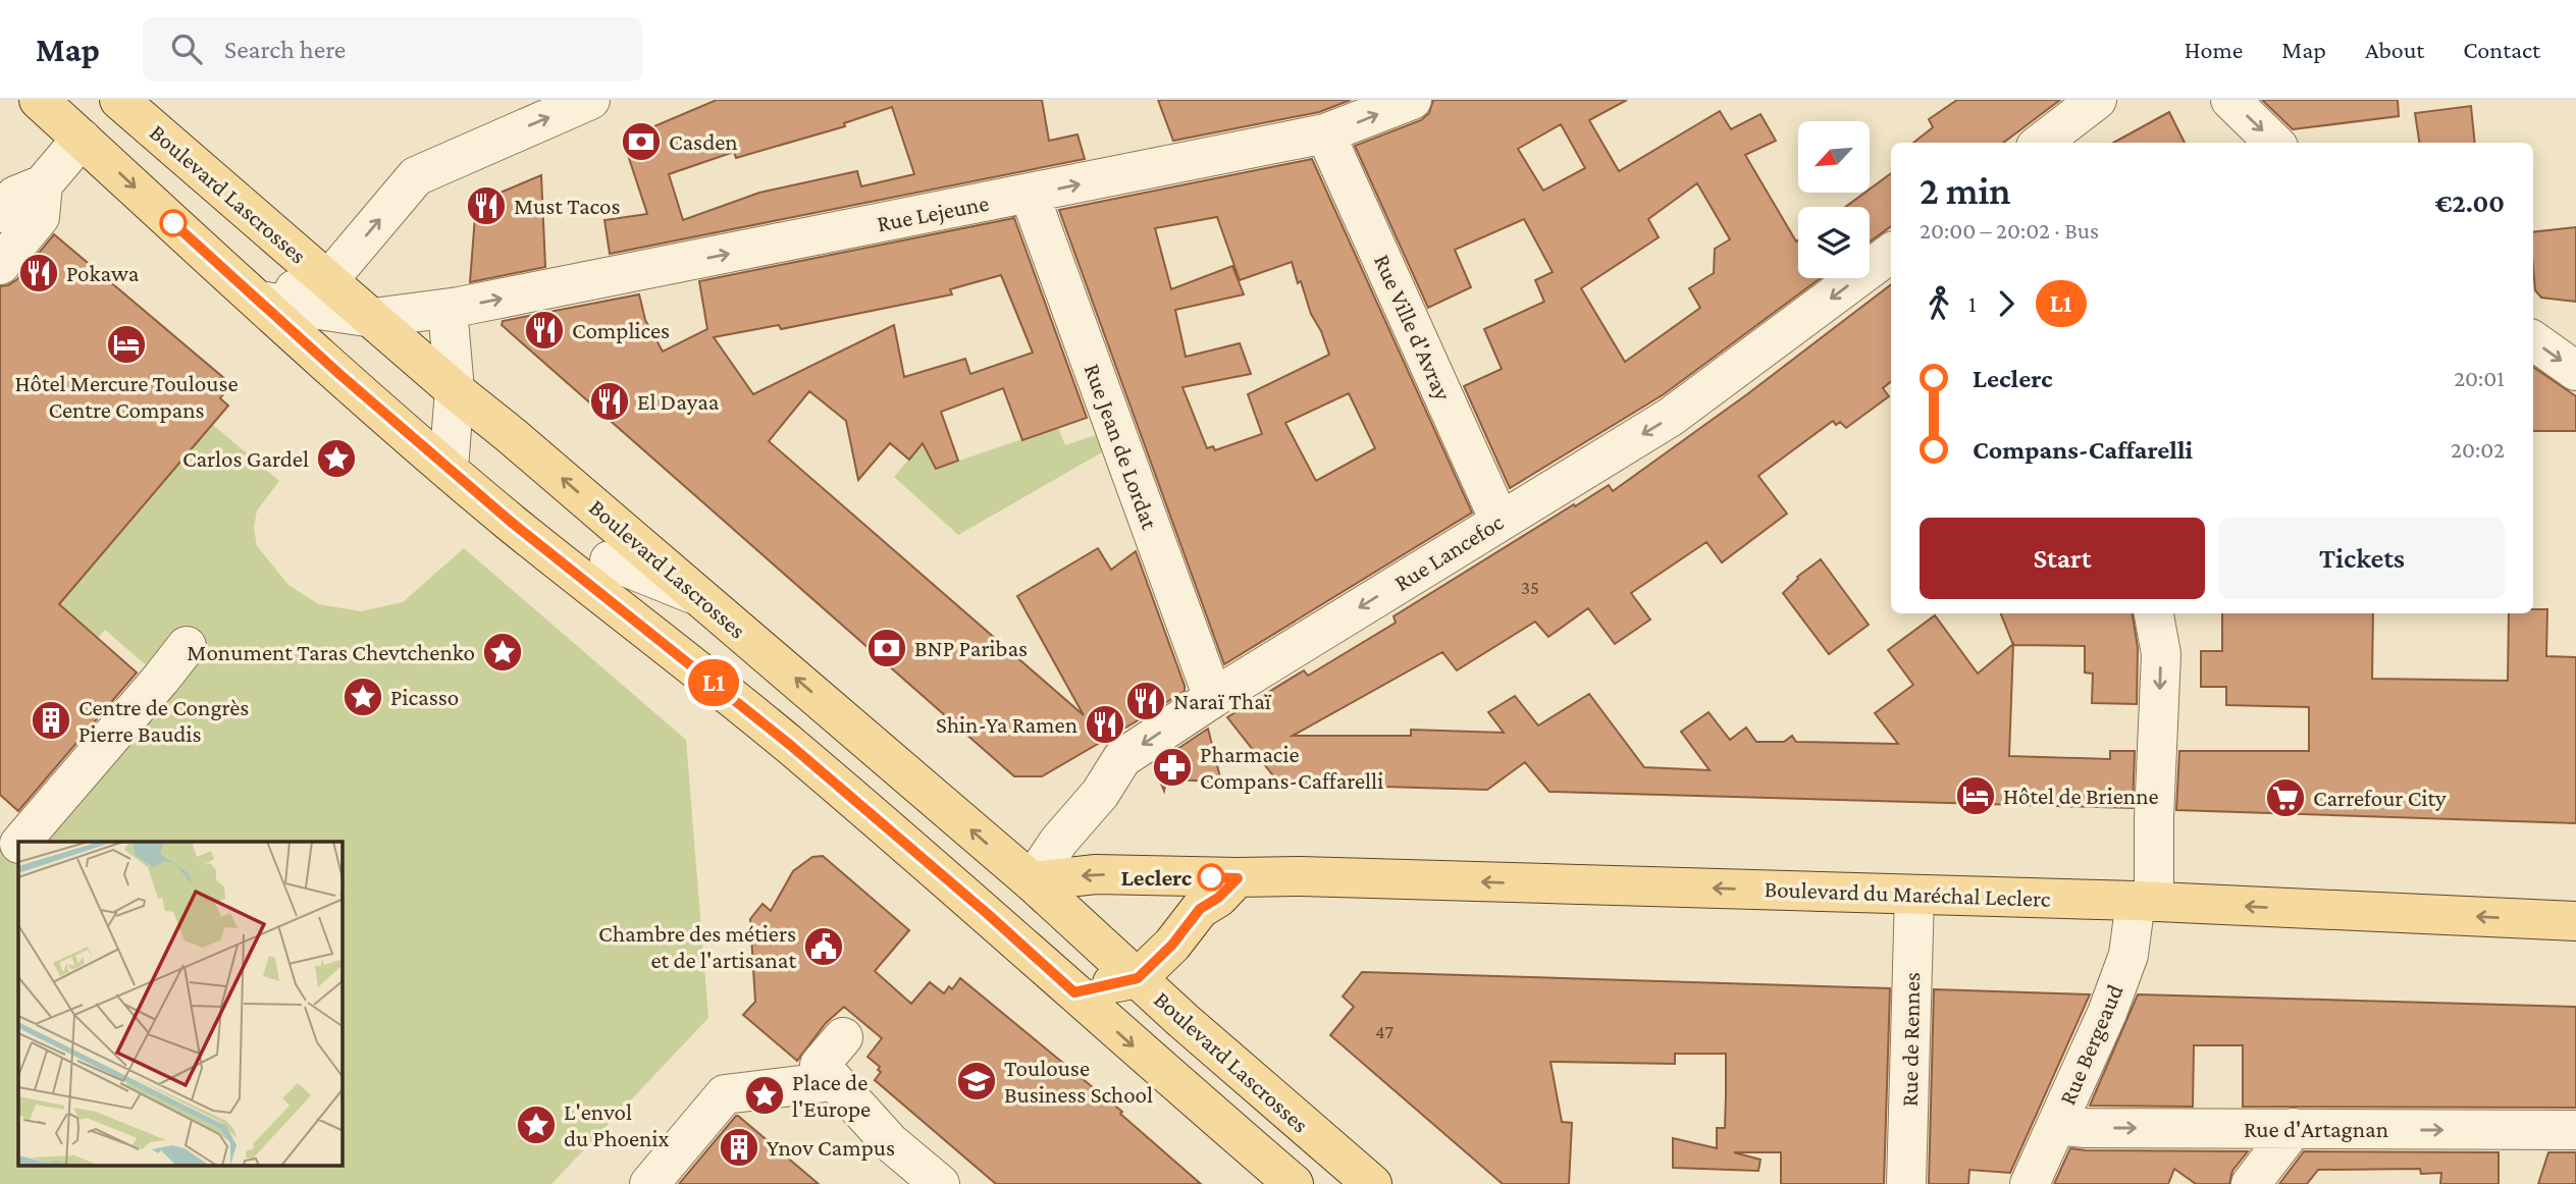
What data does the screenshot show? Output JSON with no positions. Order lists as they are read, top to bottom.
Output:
{
  "streets": {
    "main road": ["Boulevard Lascrosses", "Boulevard du Maréchal Leclerc"],
    "street": [
      "Rue Lejeune",
      "Rue Ville d'Avray",
      "Rue Jean de Lordat",
      "Rue Lancefoc",
      "Rue de Rennes",
      "Rue Bergeaud",
      "Rue d'Artagnan"
    ]
  },
  "crossings": [
    ["Boulevard Lascrosses", "Rue Lejeune"],
    ["Boulevard Lascrosses", "Rue Lancefoc"],
    ["Boulevard Lascrosses", "Boulevard du Maréchal Leclerc"],
    ["Rue Lejeune", "Rue Ville d'Avray"],
    ["Rue Lejeune", "Rue Jean de Lordat"],
    ["Rue Ville d'Avray", "Rue Lancefoc"],
    ["Rue Jean de Lordat", "Rue Lancefoc"],
    ["Rue Lancefoc", "Boulevard du Maréchal Leclerc"],
    ["Boulevard du Maréchal Leclerc", "Rue de Rennes"],
    ["Boulevard du Maréchal Leclerc", "Rue Bergeaud"],
    ["Rue Bergeaud", "Rue d'Artagnan"]
  ],
  "one_way": [
    "Rue Lejeune",
    "Rue Lancefoc",
    "Boulevard du Maréchal Leclerc",
    "Rue Bergeaud",
    "Rue d'Artagnan"
  ],
  "places": {
    "bank": ["Casden", "BNP Paribas"],
    "restaurant": [
      "Must Tacos",
      "Pokawa",
      "Complices",
      "El Dayaa",
      "Naraï Thaï",
      "Shin-Ya Ramen"
    ],
    "hotel": ["Hôtel Mercure Toulouse Centre Compans", "Hôtel de Brienne"],
    "place": [
      "Carlos Gardel",
      "Monument Taras Chevtchenko",
      "Picasso",
      "Place de l'Europe",
      "L'envol du Phoenix"
    ],
    "building": ["Centre de Congrès Pierre Baudis", "Ynov Campus"],
    "pharmacy": ["Pharmacie Compans-Caffarelli"],
    "supermarket": ["Carrefour City"],
    "other": ["Leclerc"],
    "public building": ["Chambre des métiers et de l'artisanat"],
    "school or university": ["Toulouse Business School"]
  },
  "lines": ["bus line L1"],
  "house_numbers": ["35", "47"],
  "north": "bottom left",
  "page": {
    "header": "Map",
    "search": "Search here",
    "nav": [
      "Home",
      "Map",
      "About",
      "Contact"
    ],
    "on_map": "L1",
    "heading": ["2 min", "20:00 – 20:02 · Bus", "€2.00"],
    "legs": ["1", "L1"],
    "list": [
      {
        "name": "Leclerc",
        "value": "20:01"
      },
      {
        "name": "Compans-Caffarelli",
        "value": "20:02"
      }
    ],
    "buttons": ["Start", "Tickets"]
  }
}
